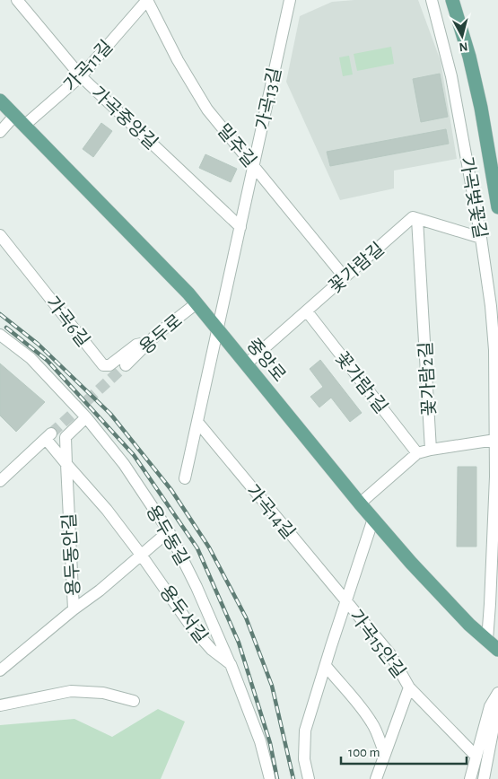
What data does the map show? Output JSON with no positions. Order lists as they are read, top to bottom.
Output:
{
  "streets": {
    "main road": ["중앙로"],
    "street": [
      "가곡11길",
      "가곡13길",
      "가곡중앙길",
      "밀주길",
      "가곡벚꽃길",
      "꽃가람길",
      "가곡6길",
      "용두로",
      "꽃가람2길",
      "꽃가람1길",
      "가곡14길",
      "용두동길",
      "용두동안길",
      "용두서길",
      "가곡15안길"
    ]
  },
  "crossings": [
    ["가곡11길", "가곡중앙길"],
    ["가곡11길", "밀주길"],
    ["가곡11길", "중앙로"],
    ["가곡13길", "가곡중앙길"],
    ["가곡13길", "밀주길"],
    ["가곡13길", "중앙로"],
    ["밀주길", "꽃가람길"],
    ["가곡벚꽃길", "중앙로"],
    ["꽃가람길", "중앙로"],
    ["꽃가람길", "꽃가람2길"],
    ["꽃가람길", "꽃가람1길"],
    ["가곡6길", "용두로"],
    ["용두로", "중앙로"],
    ["가곡14길", "가곡15안길"],
    ["용두동길", "용두서길"],
    ["용두동안길", "용두서길"]
  ],
  "scale_bar": "100 m",
  "north": "bottom"
}
